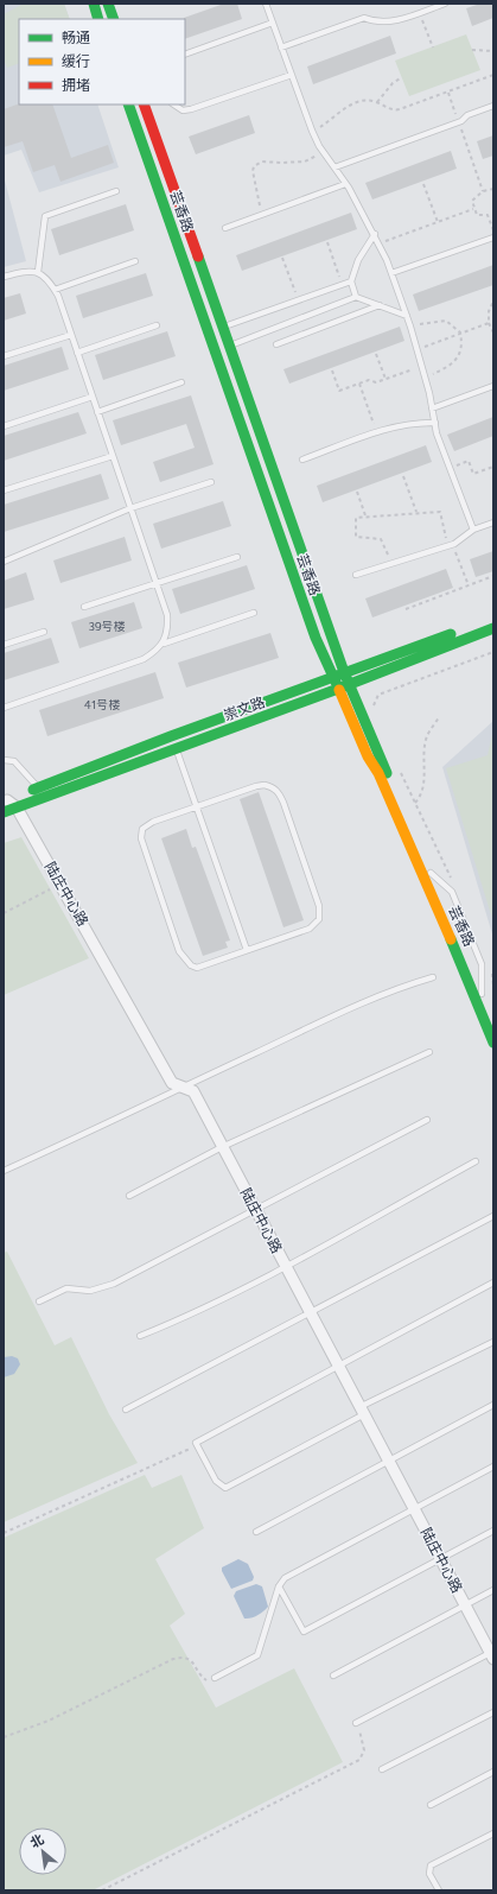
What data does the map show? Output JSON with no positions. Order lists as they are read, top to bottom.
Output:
{
  "streets": {
    "street": ["芸香路", "崇文路", "陆庄中心路"]
  },
  "crossings": [
    ["芸香路", "崇文路"],
    ["崇文路", "陆庄中心路"]
  ],
  "house_numbers": ["39号楼", "41号楼"],
  "legend": ["畅通", "缓行", "拥堵"],
  "north": "top left"
}
